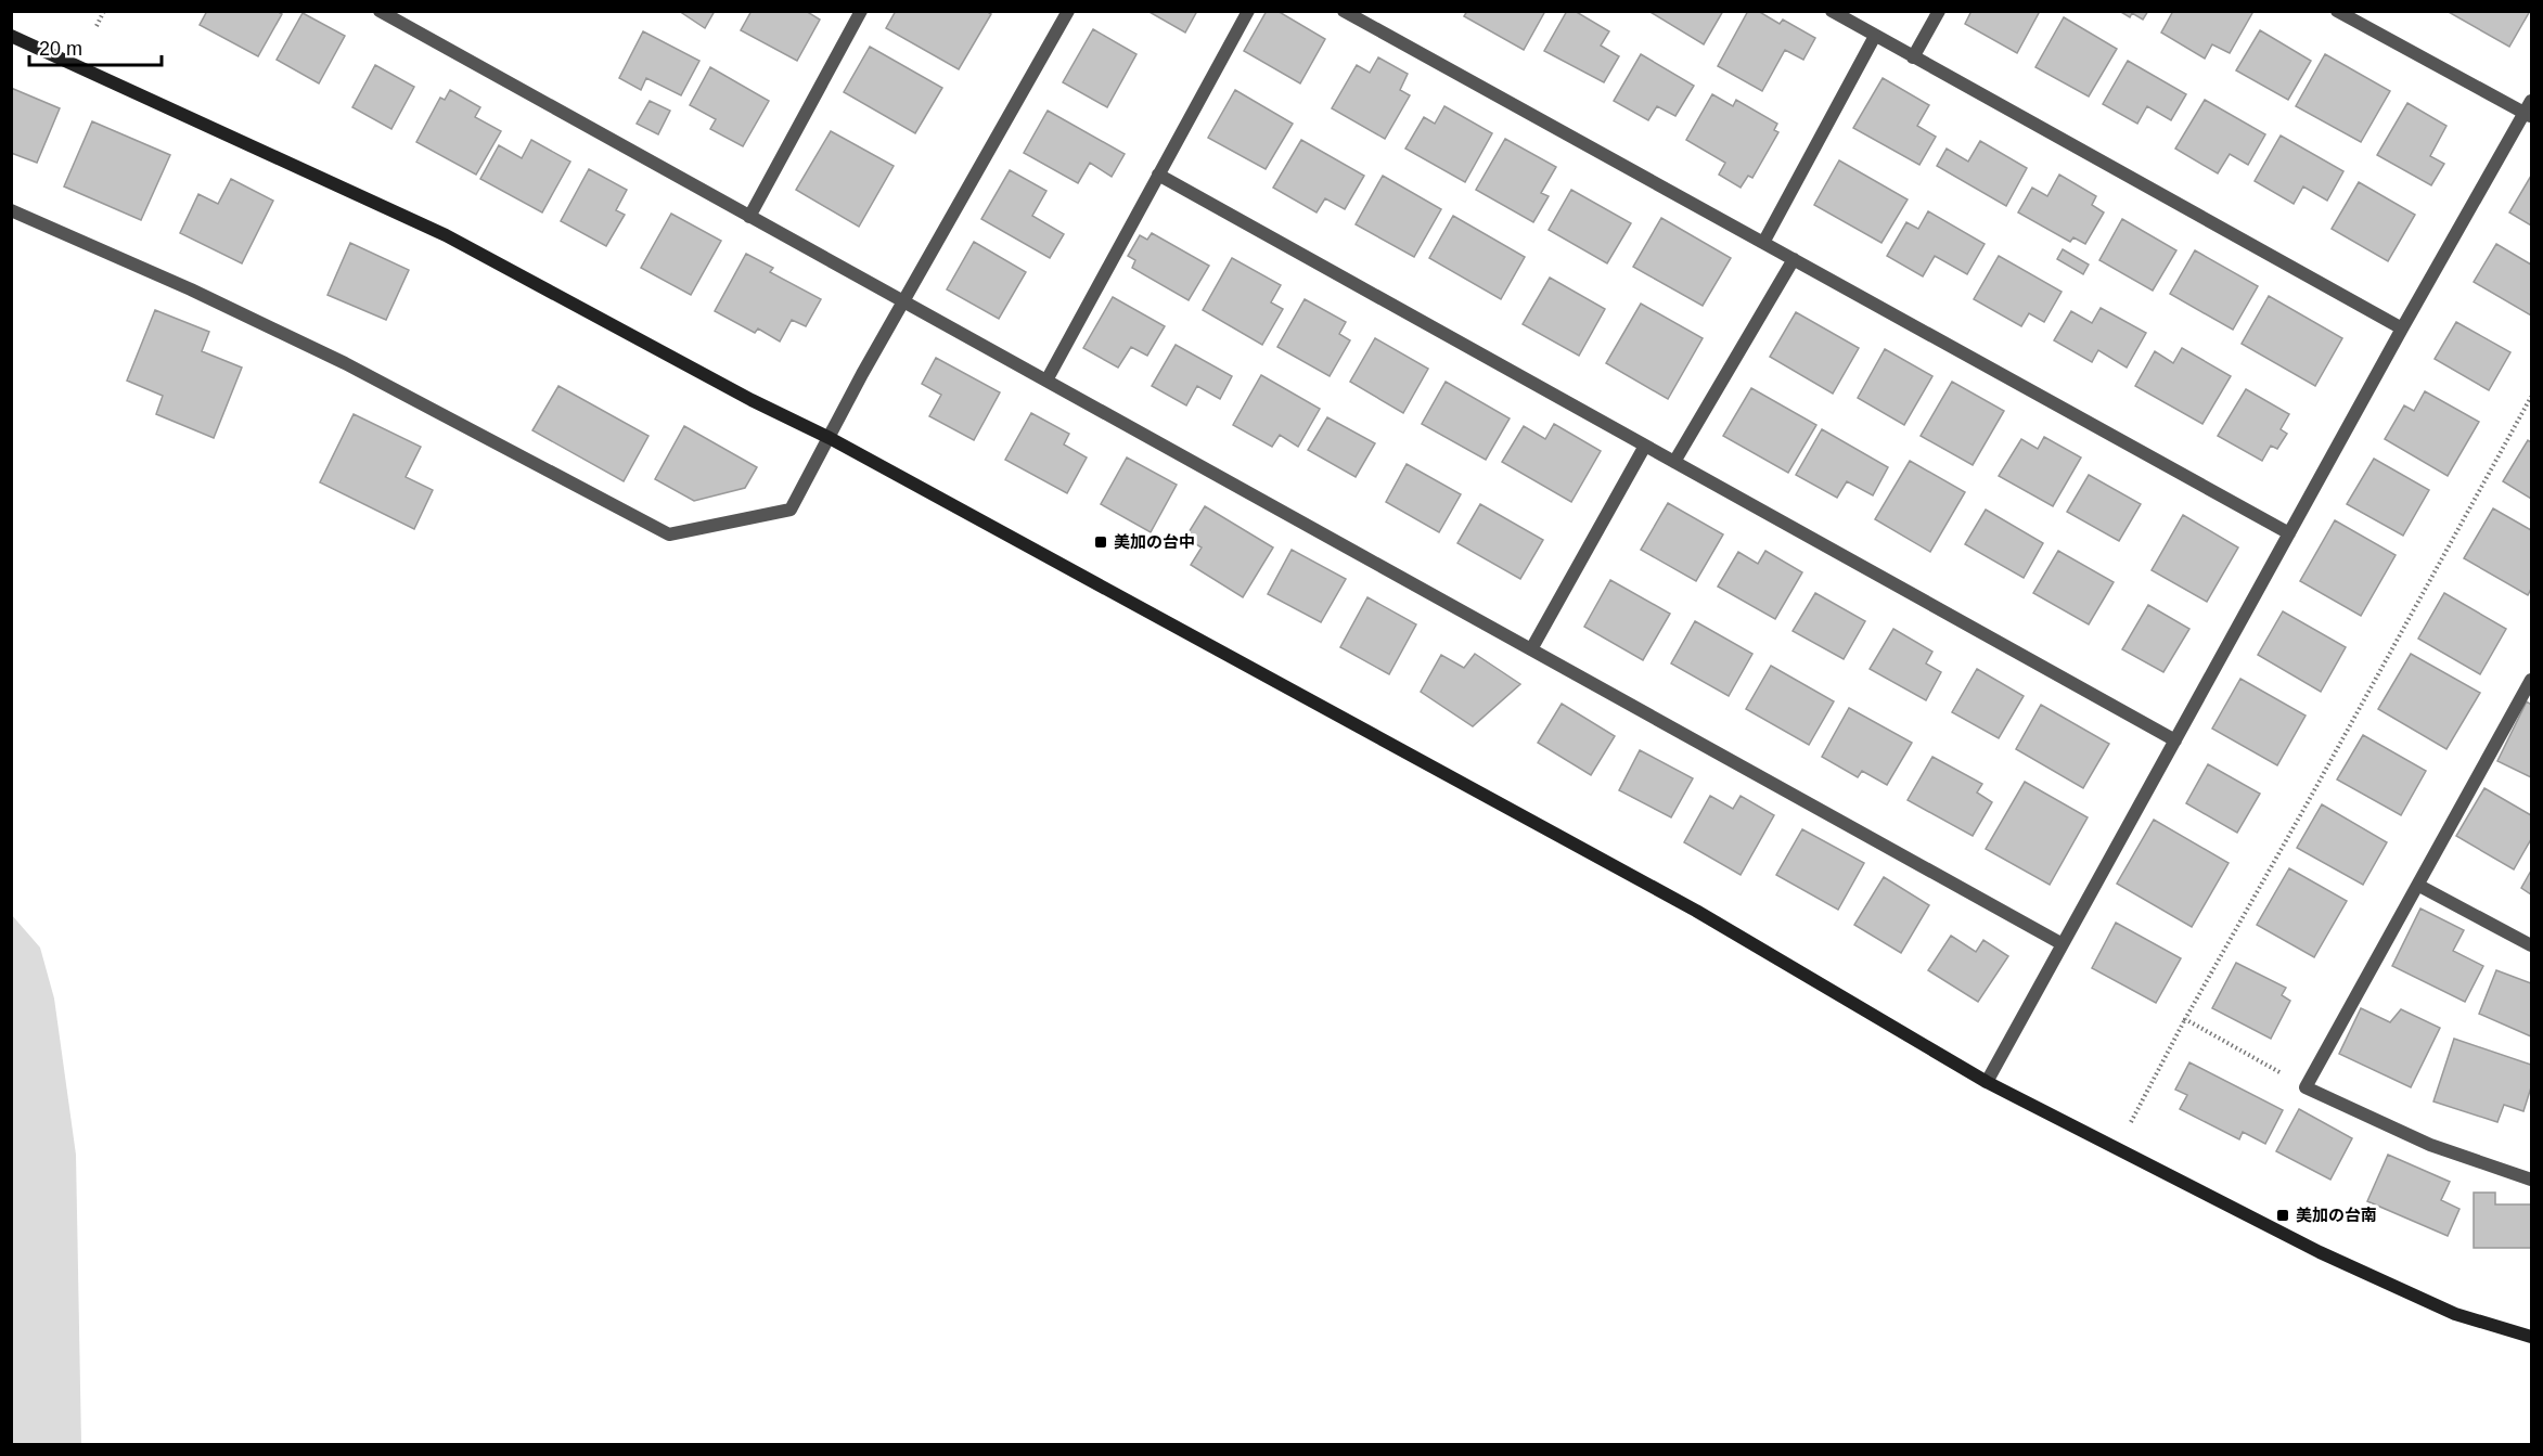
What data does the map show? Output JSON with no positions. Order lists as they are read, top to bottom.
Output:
{
  "places": {
    "transit": ["美加の台中", "美加の台南"]
  },
  "scale_bar": "20 m"
}
